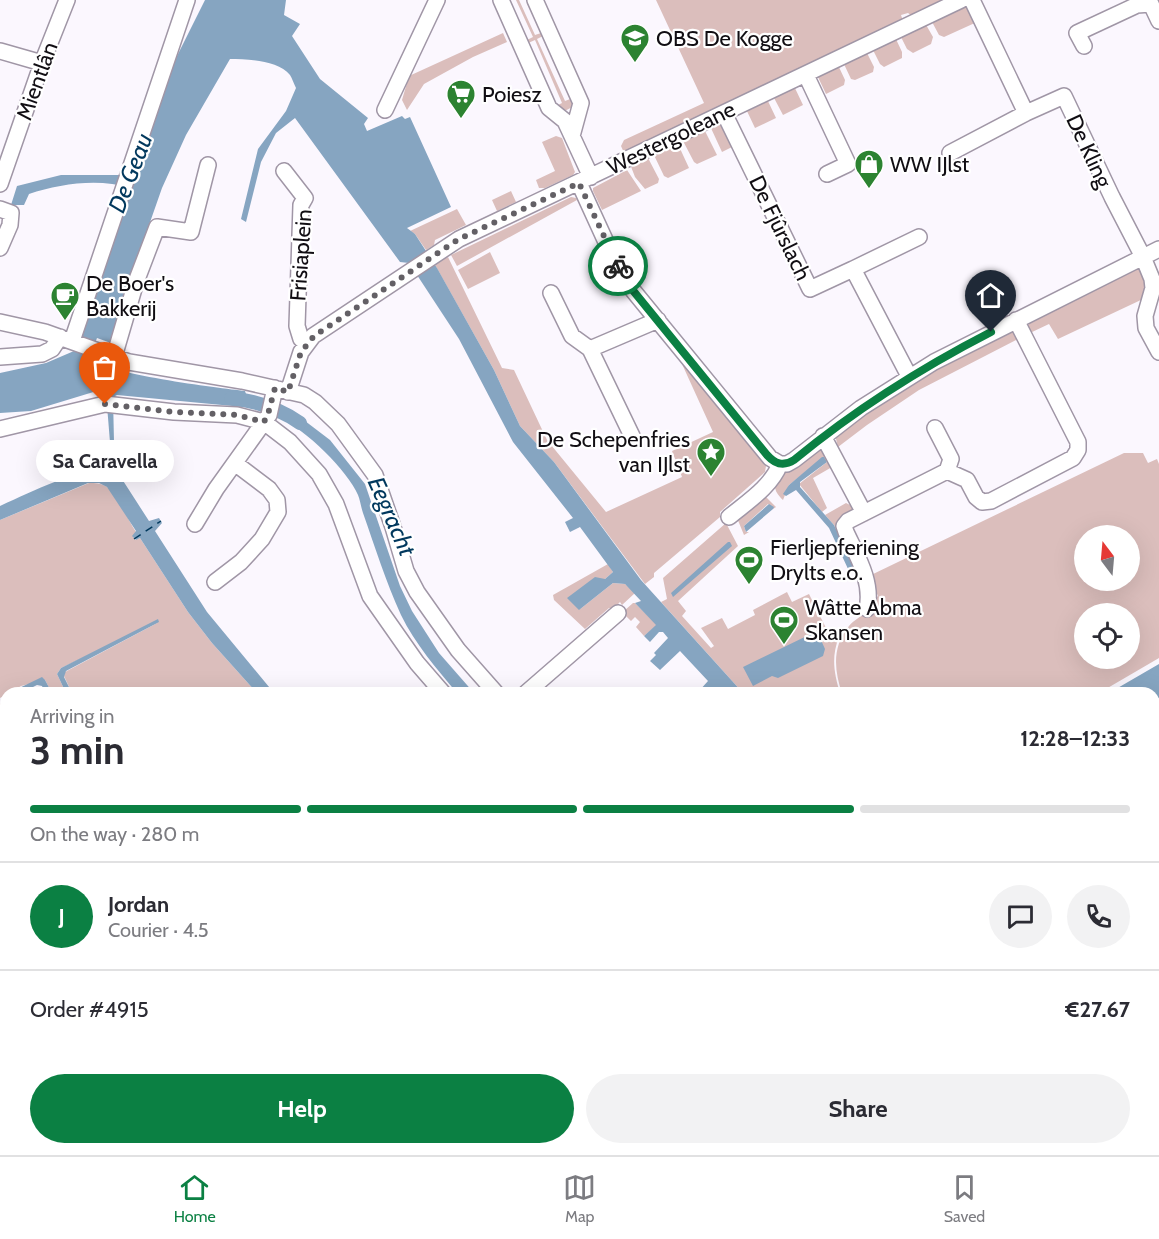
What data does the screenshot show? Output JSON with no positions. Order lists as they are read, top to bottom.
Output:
{
  "streets": {
    "street": [
      "Mientlân",
      "Westergoleane",
      "De Kling",
      "De Fjûrslach",
      "Frisiaplein"
    ]
  },
  "crossings": [
    ["Westergoleane", "De Fjûrslach"],
    ["Westergoleane", "Frisiaplein"]
  ],
  "water": ["De Geau", "Eegracht"],
  "places": {
    "school or university": ["OBS De Kogge"],
    "supermarket": ["Poiesz"],
    "shop": ["WW IJlst"],
    "cafe": ["De Boer's Bakkerij"],
    "other": ["Sa Caravella"],
    "place": ["De Schepenfries van IJlst"],
    "sports": ["Fierljepferiening Drylts e.o.", "Wâtte Abma Skansen"]
  },
  "north": "top",
  "page": {
    "bubble": "Sa Caravella",
    "heading": ["3 min", "Arriving in", "12:28–12:33"],
    "panel": [
      "Jordan",
      "Courier · 4.5",
      "Order #4915",
      "€27.67"
    ],
    "bar": "On the way · 280 m",
    "round": "J",
    "buttons": ["Help", "Share"],
    "tabs": ["Home", "Map", "Saved"]
  }
}
